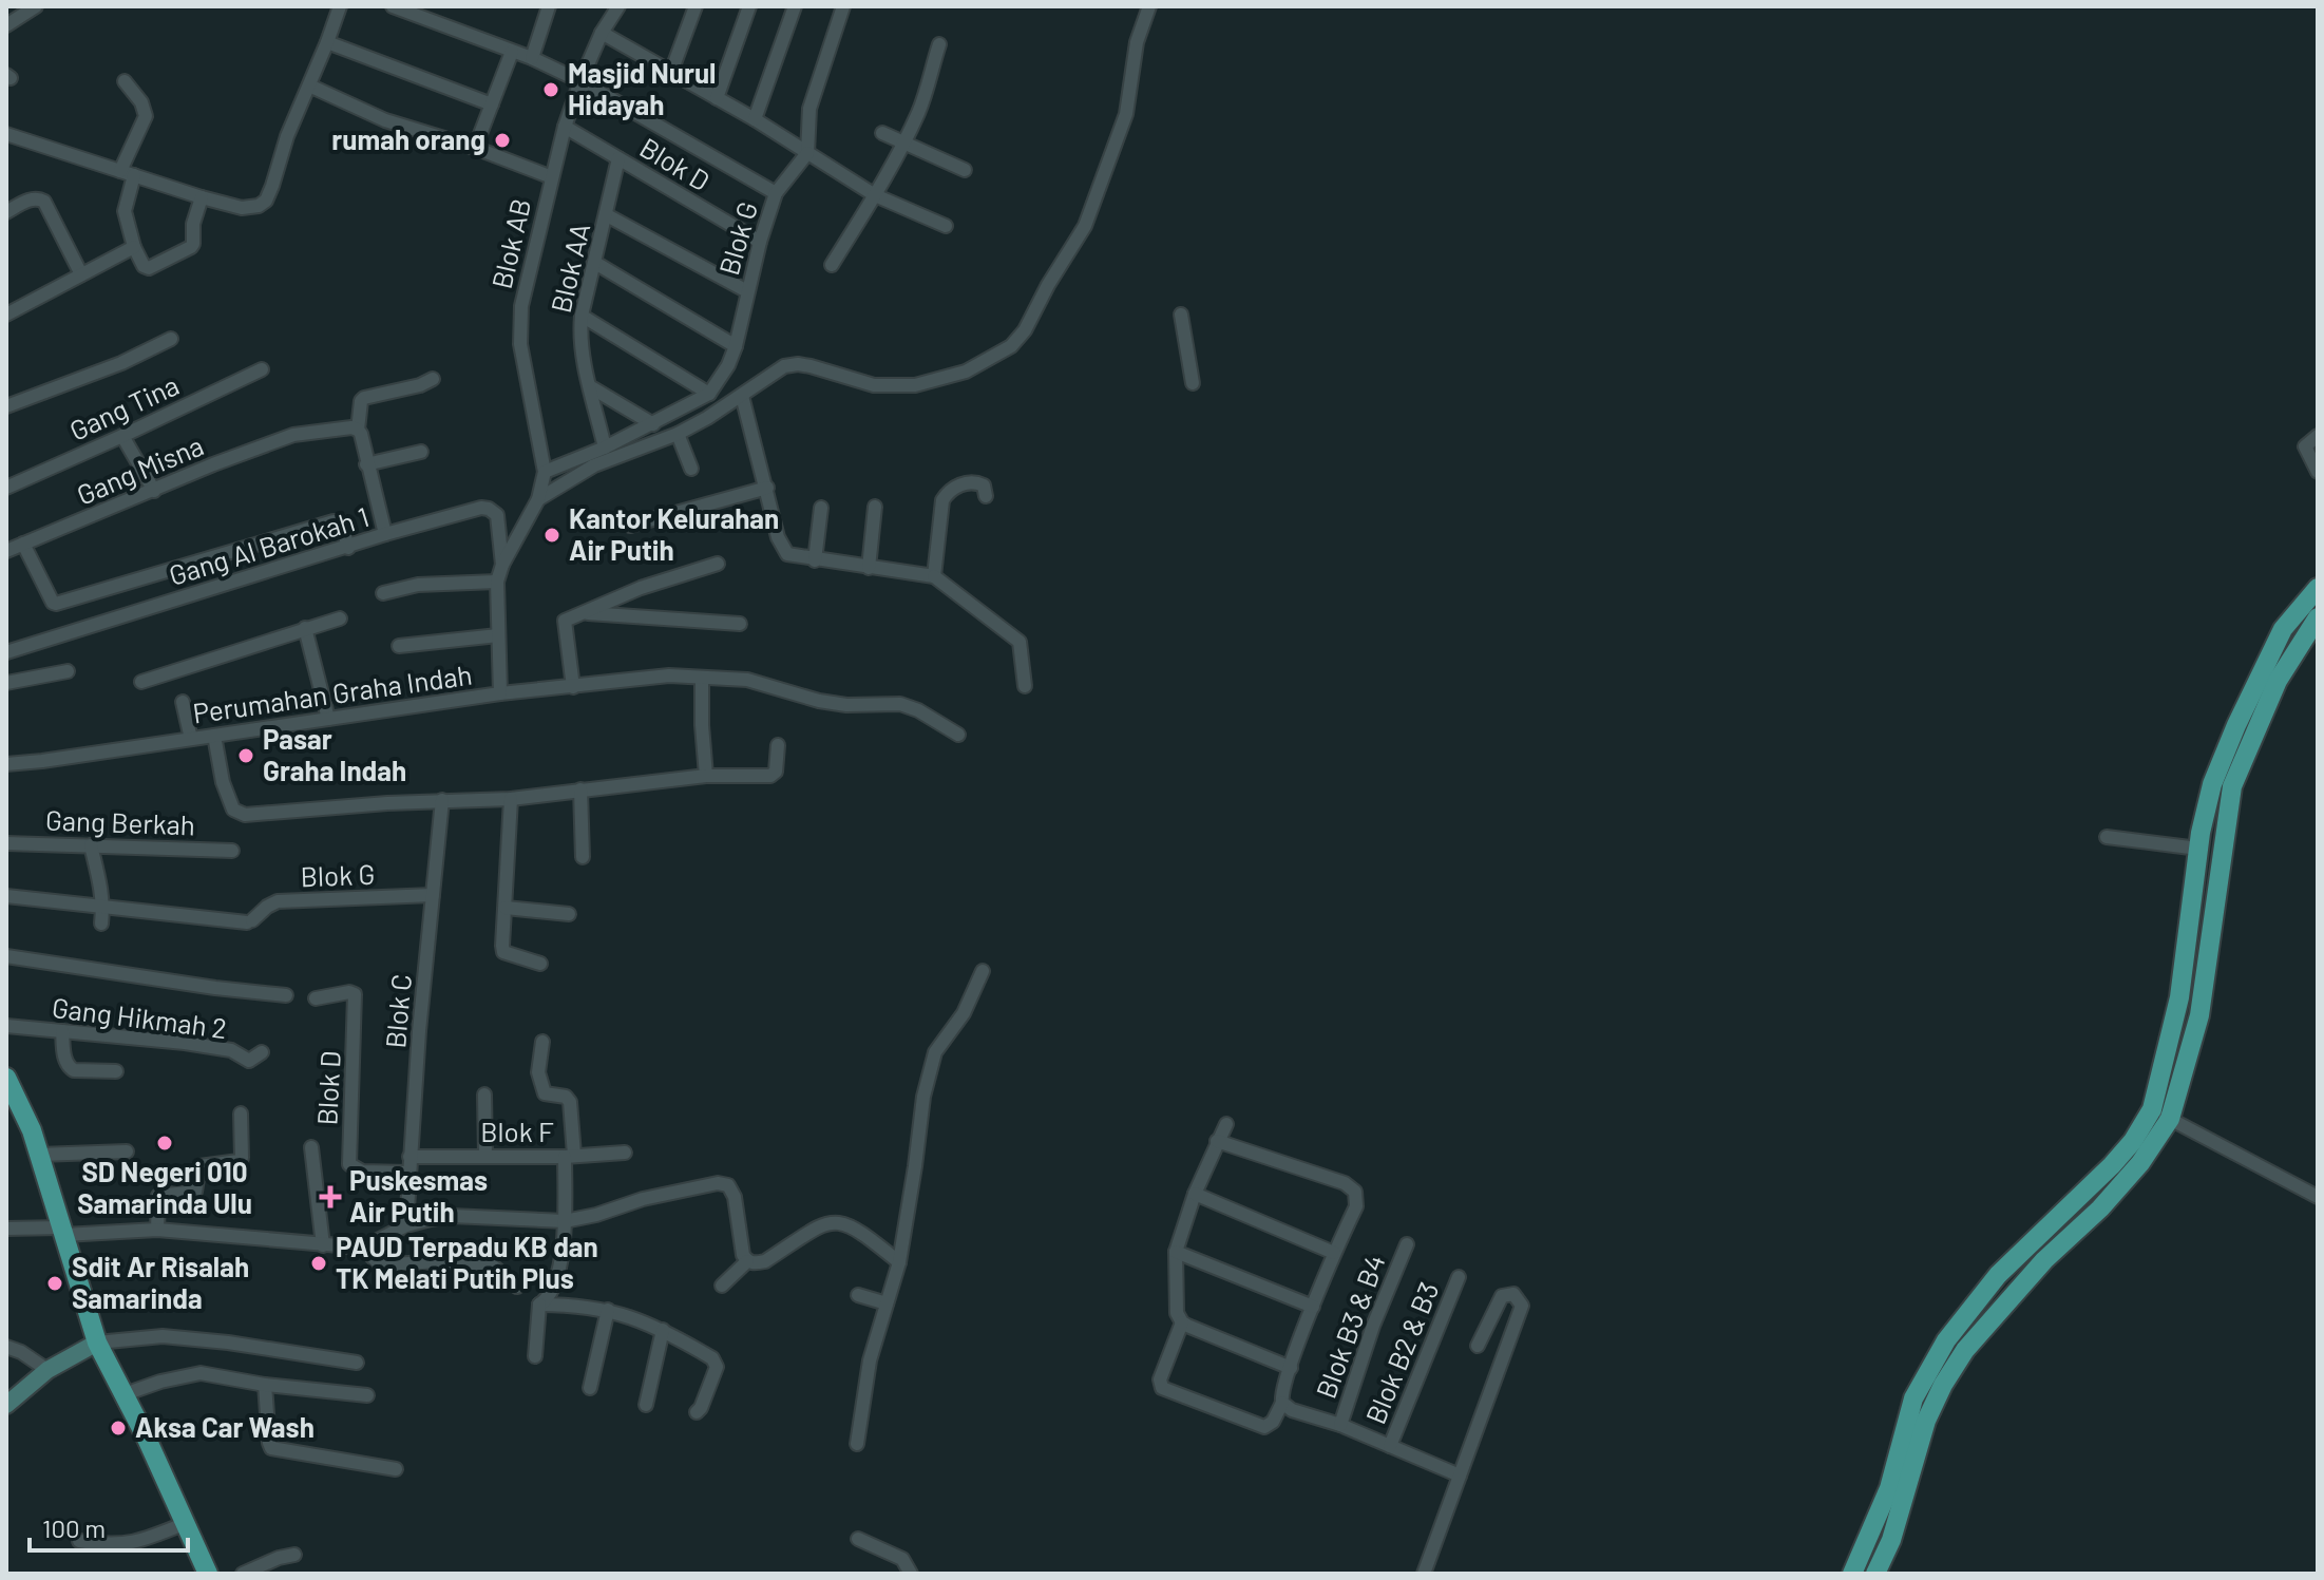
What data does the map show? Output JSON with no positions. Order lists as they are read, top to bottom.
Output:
{
  "streets": {
    "street": [
      "Blok D",
      "Blok G",
      "Blok AB",
      "Blok AA",
      "Gang Tina",
      "Gang Misna",
      "Gang Al Barokah 1",
      "Perumahan Graha Indah",
      "Gang Berkah",
      "Blok C",
      "Gang Hikmah 2",
      "Blok F",
      "Blok B3 & B4",
      "Blok B2 & B3"
    ]
  },
  "crossings": [
    ["Blok D", "Blok G"],
    ["Blok D", "Blok AB"],
    ["Blok D", "Blok AA"],
    ["Blok D", "Blok C"],
    ["Blok G", "Blok C"],
    ["Blok AB", "Perumahan Graha Indah"],
    ["Gang Al Barokah 1", "Perumahan Graha Indah"],
    ["Blok C", "Blok F"]
  ],
  "places": {
    "other": [
      "Masjid Nurul Hidayah",
      "rumah orang",
      "Kantor Kelurahan Air Putih",
      "Pasar Graha Indah",
      "SD Negeri 010 Samarinda Ulu",
      "PAUD Terpadu KB dan TK Melati Putih Plus",
      "Sdit Ar Risalah Samarinda",
      "Aksa Car Wash"
    ],
    "health": ["Puskesmas Air Putih"]
  },
  "scale_bar": "100 m"
}
